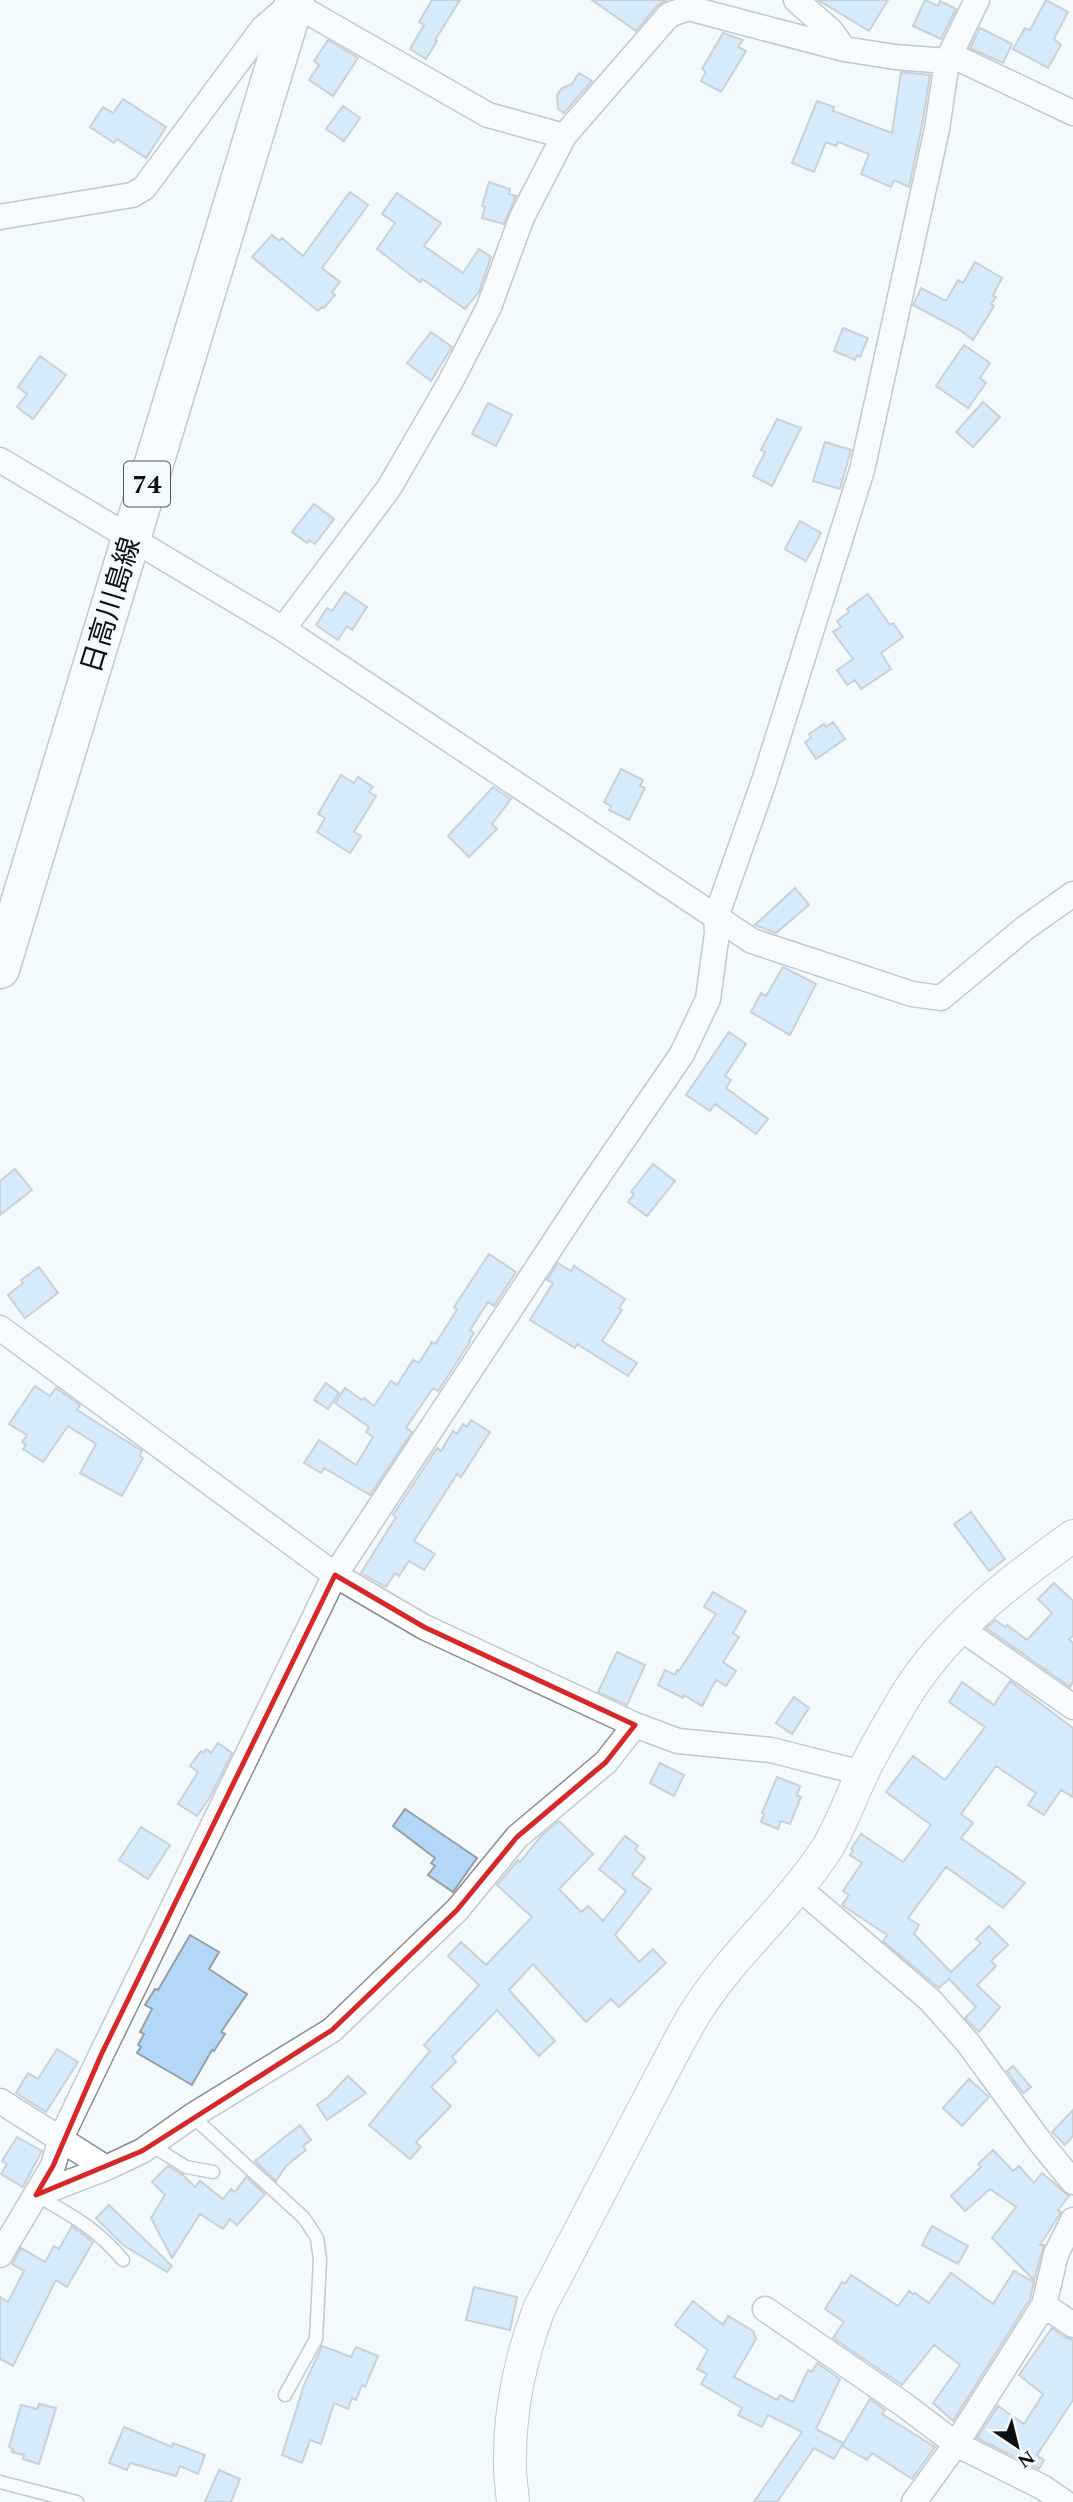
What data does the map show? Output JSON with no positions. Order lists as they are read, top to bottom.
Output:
{
  "streets": {
    "main road": ["74", "日高川島線"]
  },
  "north": "bottom right"
}
